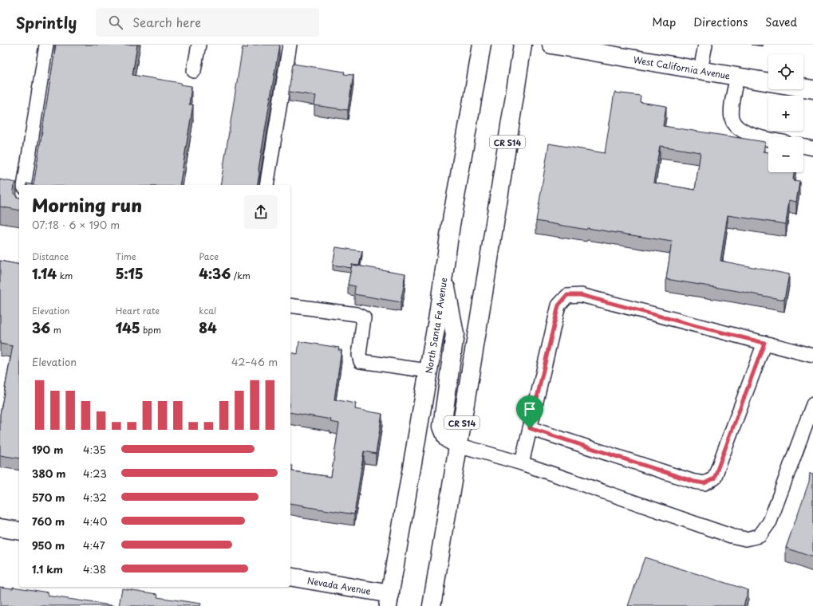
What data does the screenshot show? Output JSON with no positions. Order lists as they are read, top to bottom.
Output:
{
  "streets": {
    "main road": [
      "West California Avenue",
      "CR S14",
      "North Santa Fe Avenue",
      "Nevada Avenue"
    ]
  },
  "crossings": [
    ["North Santa Fe Avenue", "Nevada Avenue"]
  ],
  "page": {
    "header": "Sprintly",
    "search": "Search here",
    "nav": ["Map", "Directions", "Saved"],
    "map_buttons": ["+", "−"],
    "heading": ["Morning run", "07:18 · 6 × 190 m"],
    "stats": [
      ["Distance", "1.14 km"],
      ["Time", "5:15"],
      ["Pace", "4:36 /km"],
      ["Elevation", "36 m"],
      ["Heart rate", "145 bpm"],
      ["kcal", "84"]
    ],
    "chart": ["Elevation", "42–46 m"],
    "list": [
      {
        "name": "190 m",
        "note": "4:35"
      },
      {
        "name": "380 m",
        "note": "4:23"
      },
      {
        "name": "570 m",
        "note": "4:32"
      },
      {
        "name": "760 m",
        "note": "4:40"
      },
      {
        "name": "950 m",
        "note": "4:47"
      },
      {
        "name": "1.1 km",
        "note": "4:38"
      }
    ]
  }
}
